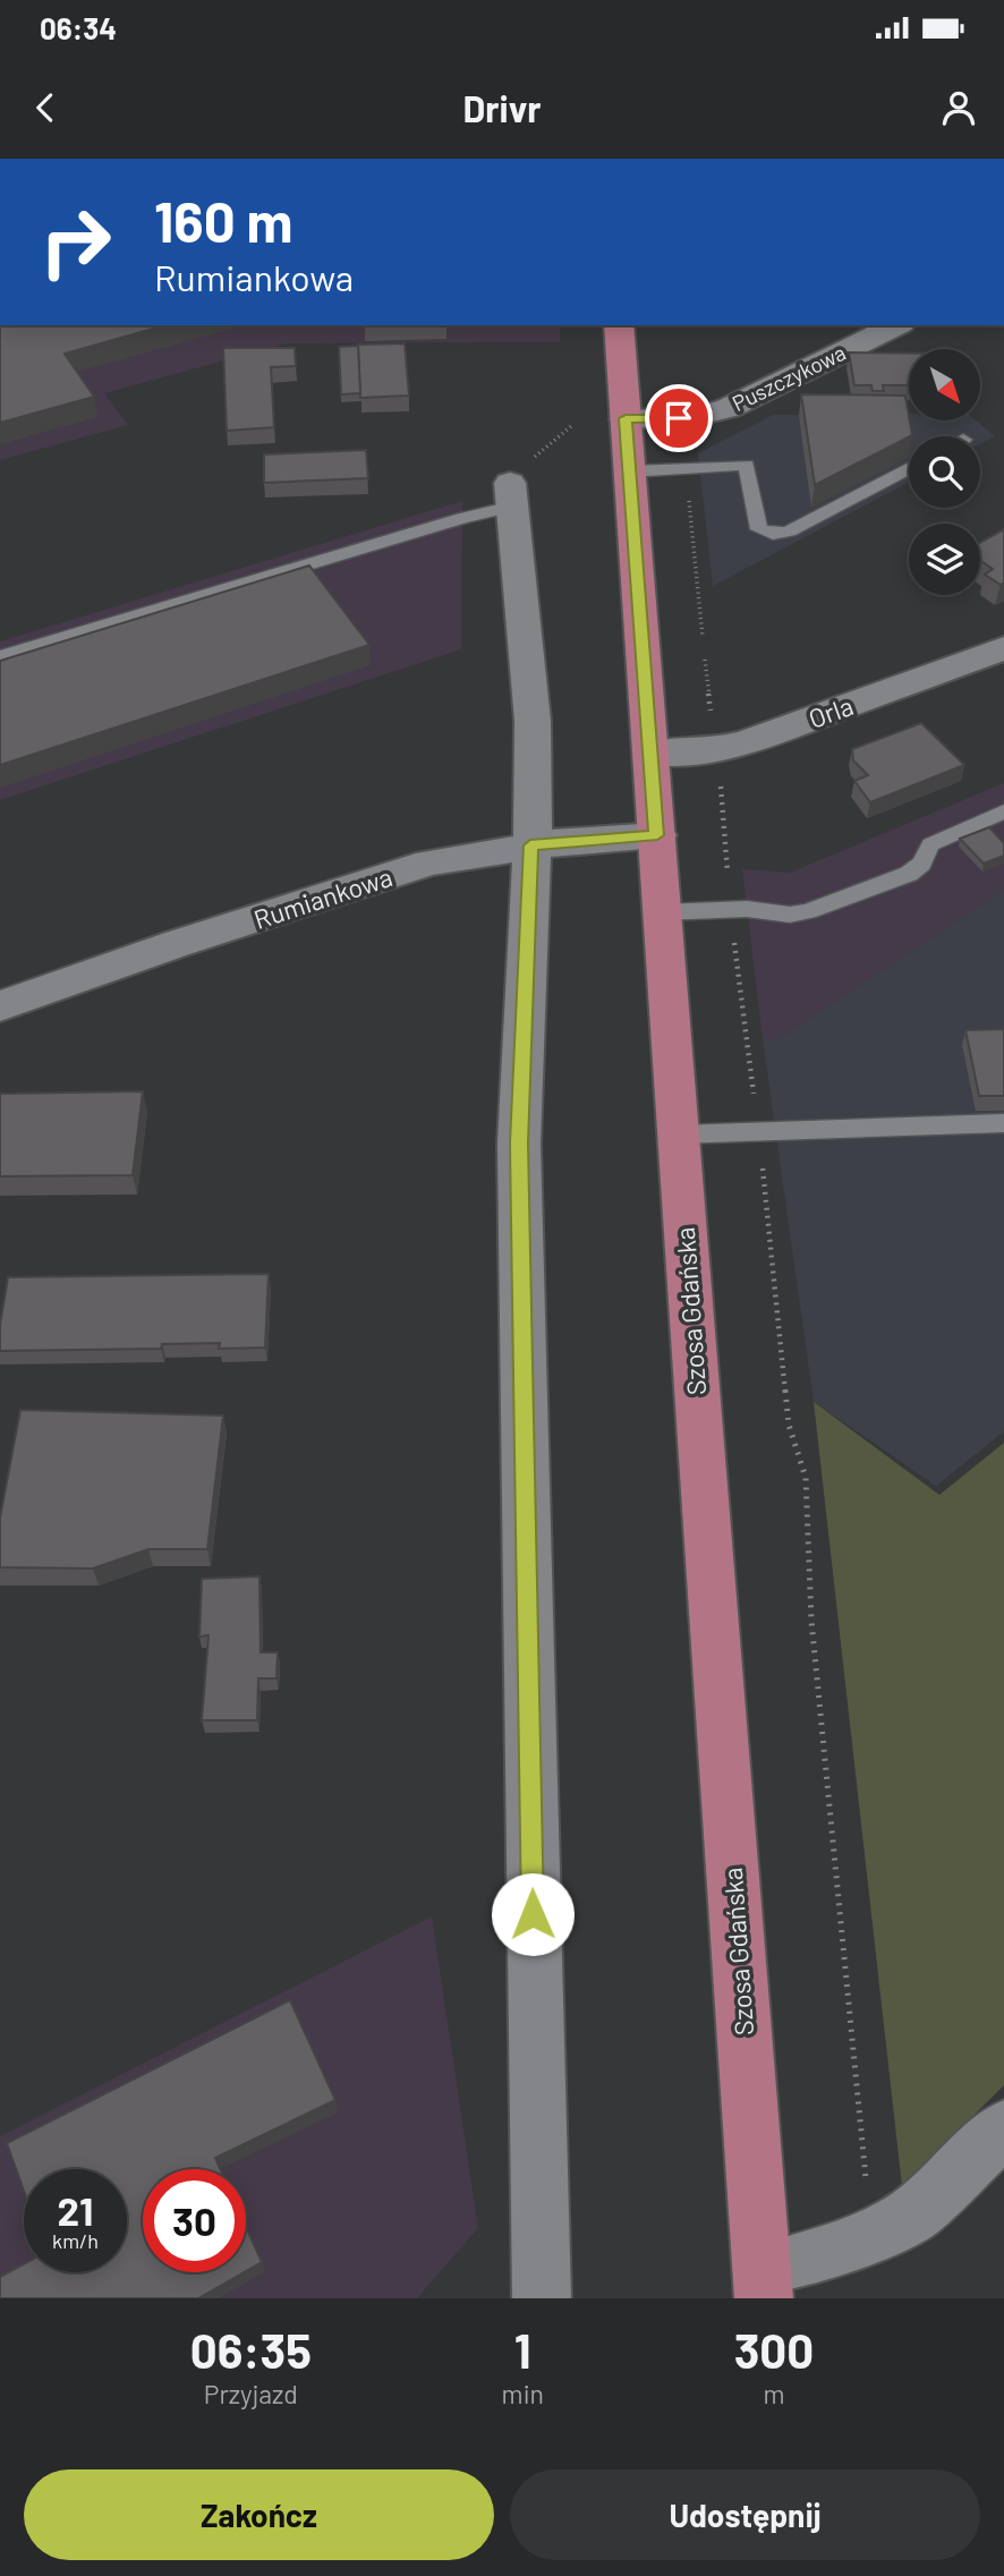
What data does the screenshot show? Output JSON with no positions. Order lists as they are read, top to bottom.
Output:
{
  "streets": {
    "main road": ["Szosa Gdańska"],
    "street": ["Puszczykowa", "Orla", "Rumiankowa"]
  },
  "crossings": [
    ["Puszczykowa", "Szosa Gdańska"],
    ["Orla", "Szosa Gdańska"],
    ["Rumiankowa", "Szosa Gdańska"]
  ],
  "north": "bottom right",
  "page": {
    "status": "06:34",
    "header": "Drivr",
    "turn": ["160 m", "Rumiankowa"],
    "speed": "21 km/h",
    "limit": "30",
    "eta": [
      "06:35",
      "Przyjazd",
      "1",
      "min",
      "300",
      "m"
    ],
    "buttons": ["Zakończ", "Udostępnij"]
  }
}
